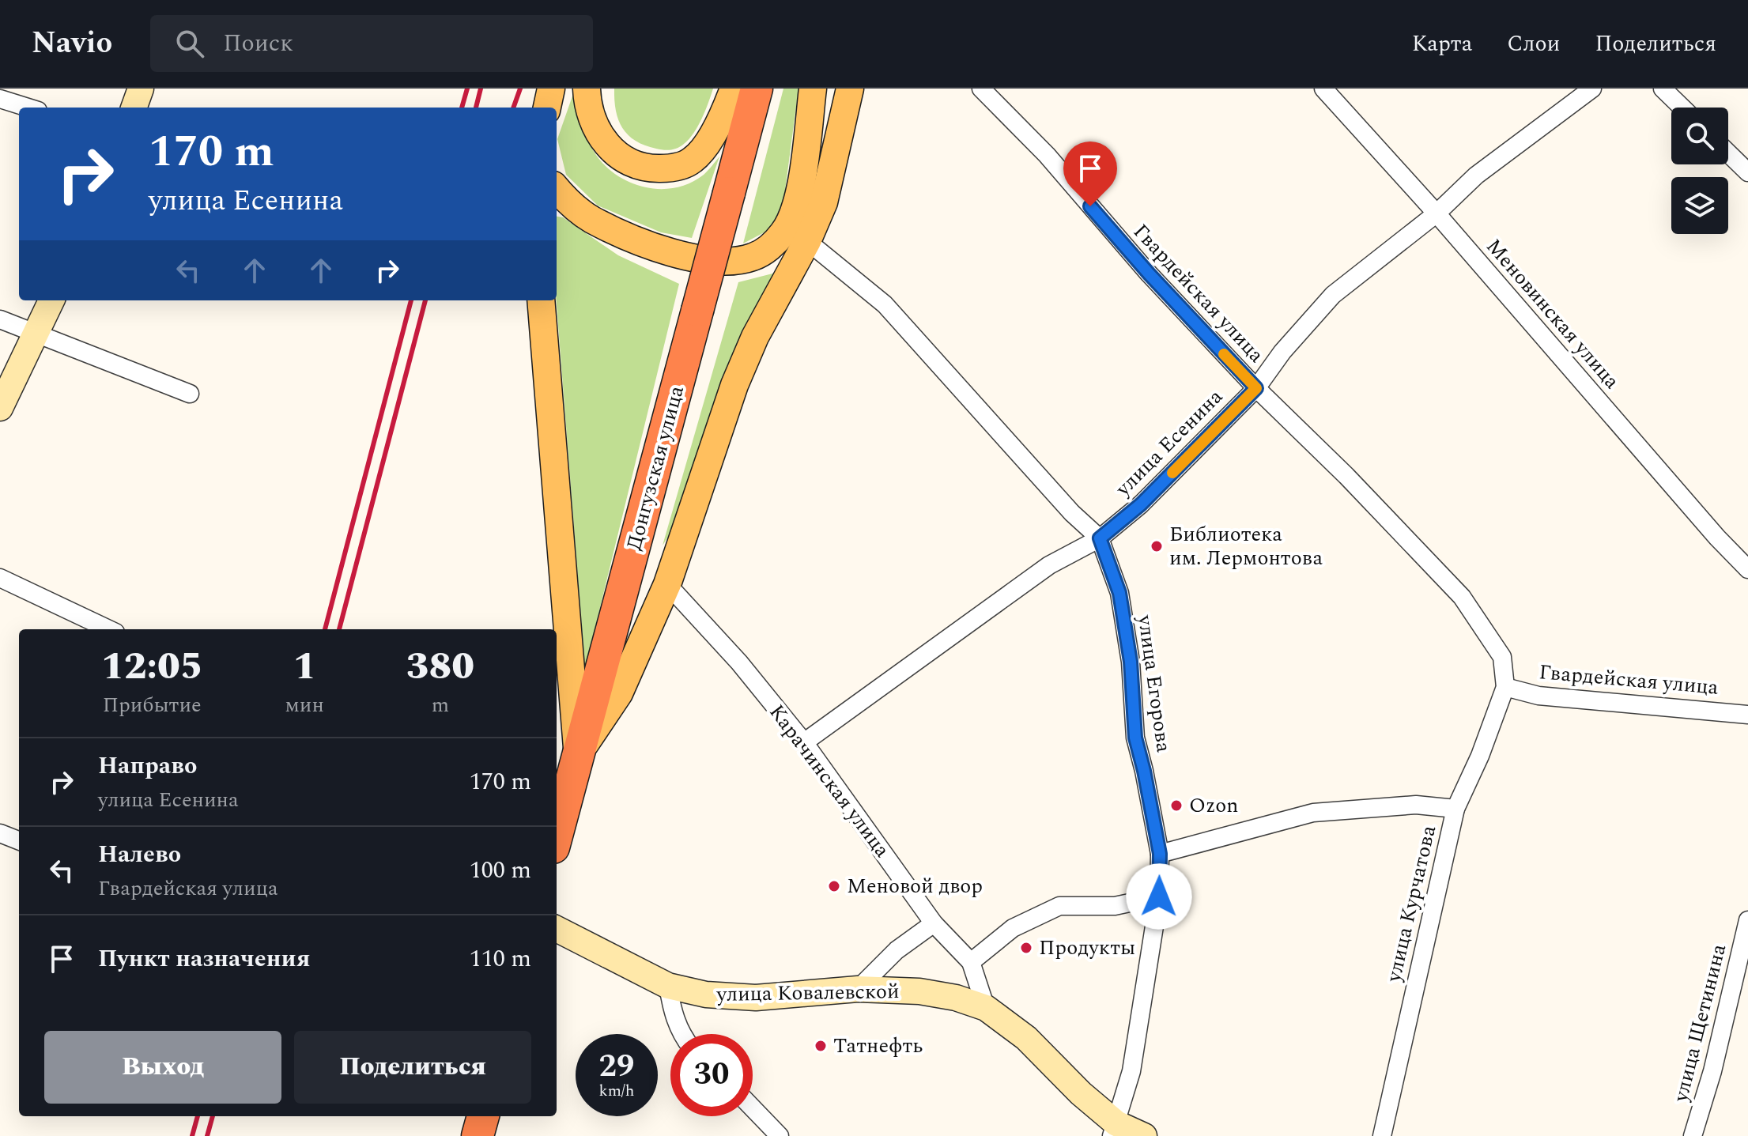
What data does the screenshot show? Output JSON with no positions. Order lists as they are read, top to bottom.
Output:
{
  "streets": {
    "highway": ["Донгузская улица"],
    "street": [
      "Гвардейская улица",
      "Меновинская улица",
      "улица Есенина",
      "улица Егорова",
      "Карачинская улица",
      "улица Курчатова",
      "улица Ковалевской",
      "улица Щетинина"
    ]
  },
  "crossings": [
    ["Гвардейская улица", "улица Есенина"],
    ["Гвардейская улица", "улица Курчатова"],
    ["Меновинская улица", "улица Есенина"],
    ["улица Есенина", "улица Егорова"],
    ["улица Есенина", "Карачинская улица"],
    ["Карачинская улица", "улица Ковалевской"]
  ],
  "places": [
    "Библиотека им. Лермонтова",
    "Ozon",
    "Меновой двор",
    "Продукты",
    "Татнефть"
  ],
  "page": {
    "header": "Navio",
    "search": "Поиск",
    "nav": ["Карта", "Слои", "Поделиться"],
    "turn": ["170 m", "улица Есенина"],
    "eta": [
      "12:05",
      "Прибытие",
      "1",
      "мин",
      "380",
      "m"
    ],
    "list": [
      {
        "name": "Направо",
        "note": "улица Есенина",
        "value": "170 m"
      },
      {
        "name": "Налево",
        "note": "Гвардейская улица",
        "value": "100 m"
      },
      {
        "name": "Пункт назначения",
        "value": "110 m"
      }
    ],
    "buttons": ["Выход", "Поделиться"],
    "speed": "29 km/h",
    "limit": "30"
  }
}
